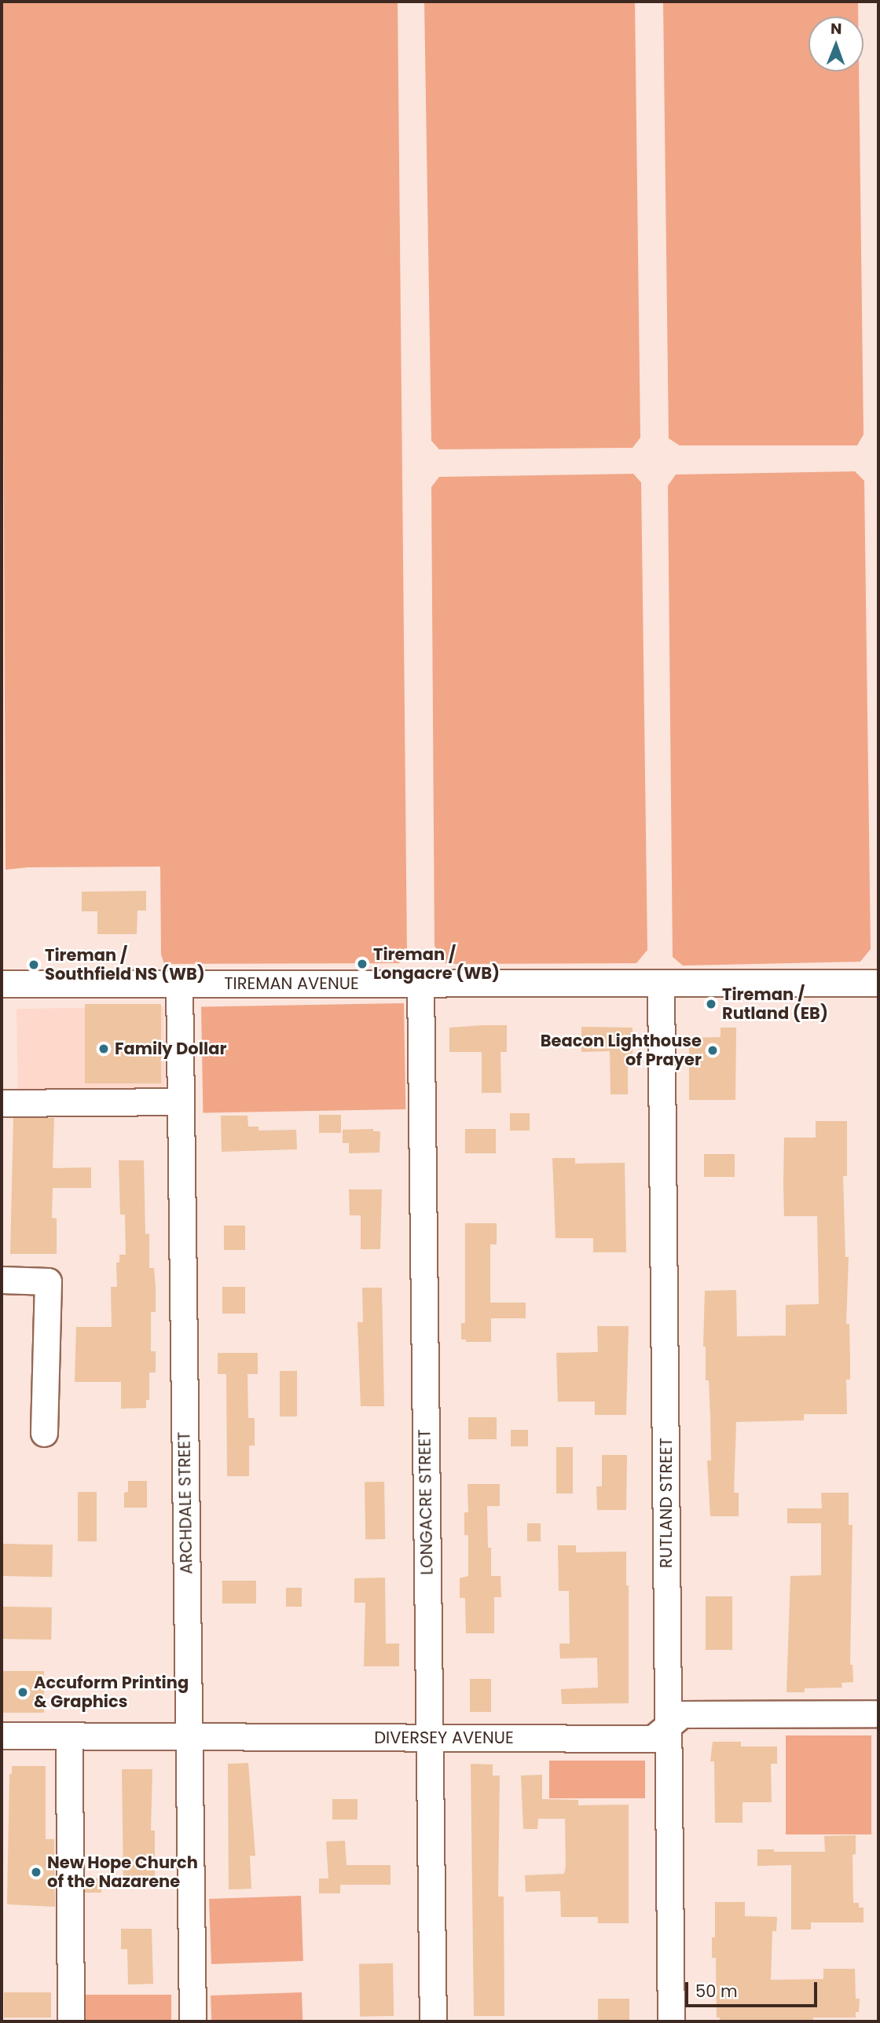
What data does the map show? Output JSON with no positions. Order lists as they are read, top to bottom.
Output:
{
  "streets": {
    "street": [
      "TIREMAN AVENUE",
      "LONGACRE STREET",
      "ARCHDALE STREET",
      "RUTLAND STREET",
      "DIVERSEY AVENUE"
    ]
  },
  "crossings": [
    ["TIREMAN AVENUE", "LONGACRE STREET"],
    ["TIREMAN AVENUE", "ARCHDALE STREET"],
    ["TIREMAN AVENUE", "RUTLAND STREET"],
    ["LONGACRE STREET", "DIVERSEY AVENUE"],
    ["ARCHDALE STREET", "DIVERSEY AVENUE"],
    ["RUTLAND STREET", "DIVERSEY AVENUE"]
  ],
  "places": [
    "Tireman / Longacre (WB)",
    "Tireman / Southfield NS (WB)",
    "Tireman / Rutland (EB)",
    "Family Dollar",
    "Beacon Lighthouse of Prayer",
    "Accuform Printing & Graphics",
    "New Hope Church of the Nazarene"
  ],
  "scale_bar": "50 m",
  "north": "top"
}
